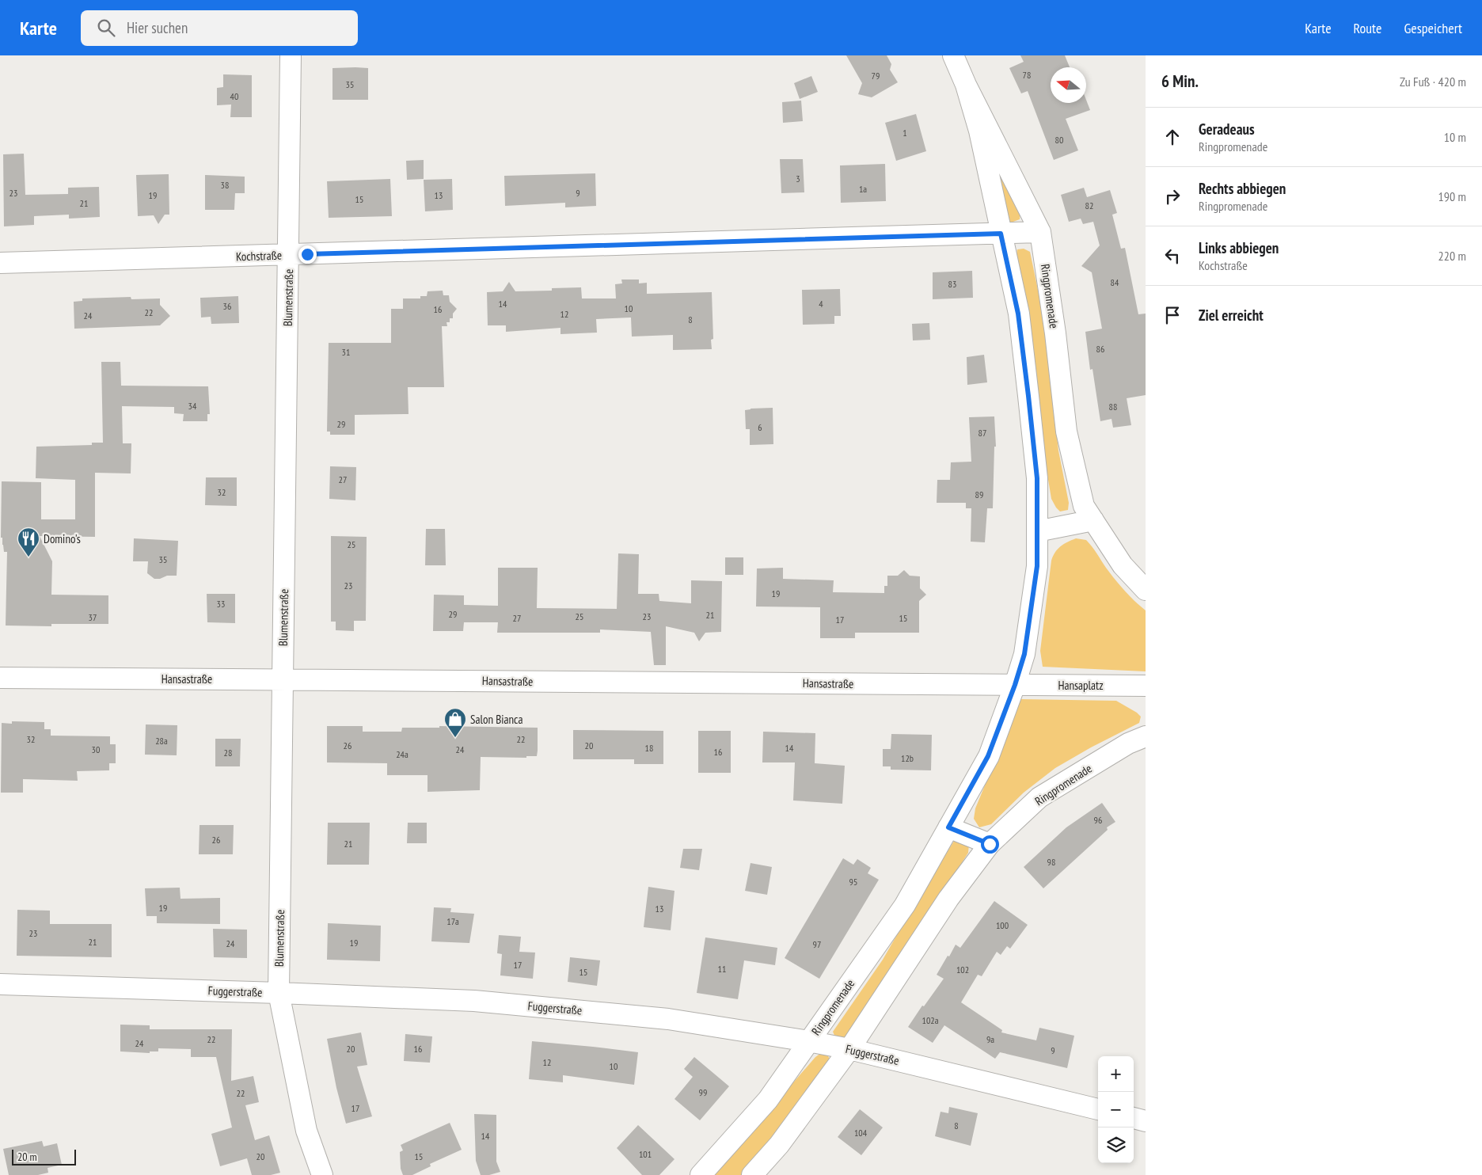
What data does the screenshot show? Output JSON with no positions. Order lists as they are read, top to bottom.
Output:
{
  "streets": {
    "street": [
      "Kochstraße",
      "Ringpromenade",
      "Blumenstraße",
      "Hansastraße",
      "Hansaplatz",
      "Fuggerstraße"
    ]
  },
  "crossings": [
    ["Kochstraße", "Ringpromenade"],
    ["Kochstraße", "Blumenstraße"],
    ["Ringpromenade", "Hansastraße"],
    ["Ringpromenade", "Hansaplatz"],
    ["Ringpromenade", "Fuggerstraße"],
    ["Blumenstraße", "Hansastraße"],
    ["Blumenstraße", "Fuggerstraße"],
    ["Hansastraße", "Hansaplatz"]
  ],
  "places": {
    "restaurant": ["Domino's"],
    "shop": ["Salon Bianca"]
  },
  "house_numbers": [
    "78",
    "79",
    "35",
    "40",
    "1",
    "80",
    "3",
    "38",
    "1a",
    "23",
    "9",
    "19",
    "13",
    "15",
    "21",
    "82",
    "84",
    "83",
    "14",
    "4",
    "36",
    "10",
    "16",
    "22",
    "12",
    "24",
    "8",
    "86",
    "31",
    "34",
    "88",
    "29",
    "6",
    "87",
    "27",
    "32",
    "89",
    "25",
    "35",
    "23",
    "19",
    "33",
    "29",
    "21",
    "25",
    "23",
    "37",
    "27",
    "15",
    "17",
    "32",
    "22",
    "28a",
    "26",
    "20",
    "18",
    "14",
    "30",
    "24",
    "16",
    "28",
    "24a",
    "12b",
    "96",
    "26",
    "21",
    "98",
    "95",
    "19",
    "13",
    "17a",
    "100",
    "23",
    "21",
    "19",
    "24",
    "97",
    "17",
    "11",
    "102",
    "15",
    "102a",
    "22",
    "9a",
    "24",
    "20",
    "16",
    "9",
    "12",
    "10",
    "99",
    "22",
    "17",
    "8",
    "104",
    "14",
    "101",
    "20",
    "15"
  ],
  "scale_bar": "20 m",
  "north": "left",
  "page": {
    "header": "Karte",
    "search": "Hier suchen",
    "nav": ["Karte", "Route", "Gespeichert"],
    "heading": ["6 Min.", "Zu Fuß · 420 m"],
    "list": [
      ["Geradeaus", "Ringpromenade", "10 m"],
      ["Rechts abbiegen", "Ringpromenade", "190 m"],
      ["Links abbiegen", "Kochstraße", "220 m"],
      "Ziel erreicht"
    ],
    "map_buttons": ["+", "−"],
    "scale": "20 m"
  }
}
